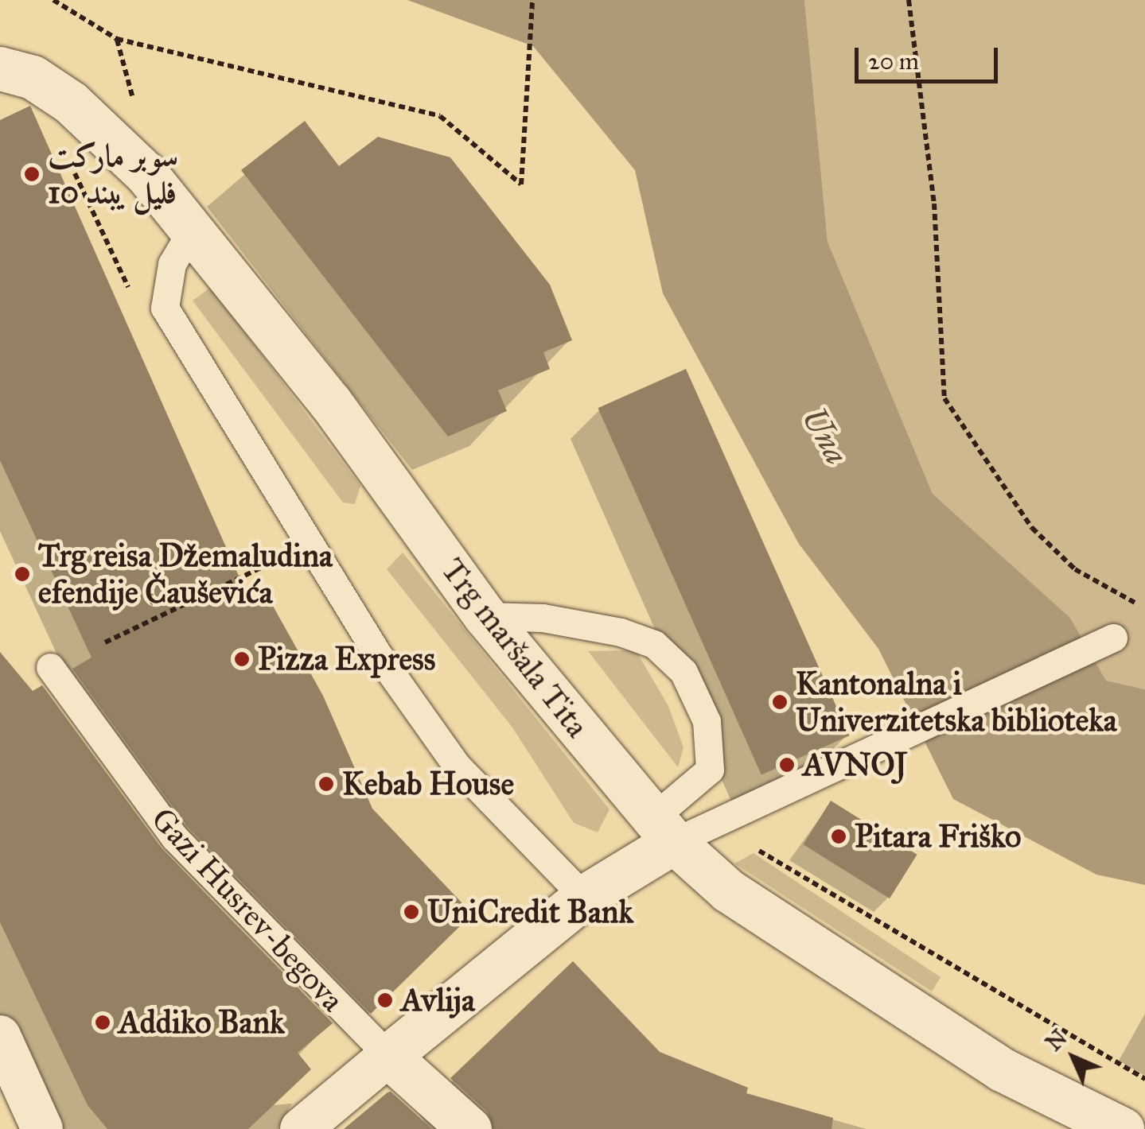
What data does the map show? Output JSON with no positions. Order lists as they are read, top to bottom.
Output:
{
  "streets": {
    "main road": ["Trg maršala Tita", "Gazi Husrev-begova"]
  },
  "water": ["Una"],
  "places": [
    "سوبر ماركت 10 فليل يبند",
    "Trg reisa Džemaludina efendije Čauševića",
    "Pizza Express",
    "Kantonalna i Univerzitetska biblioteka",
    "AVNOJ",
    "Kebab House",
    "Pitara Friško",
    "UniCredit Bank",
    "Avlija",
    "Addiko Bank"
  ],
  "scale_bar": "20 m",
  "north": "top left"
}
